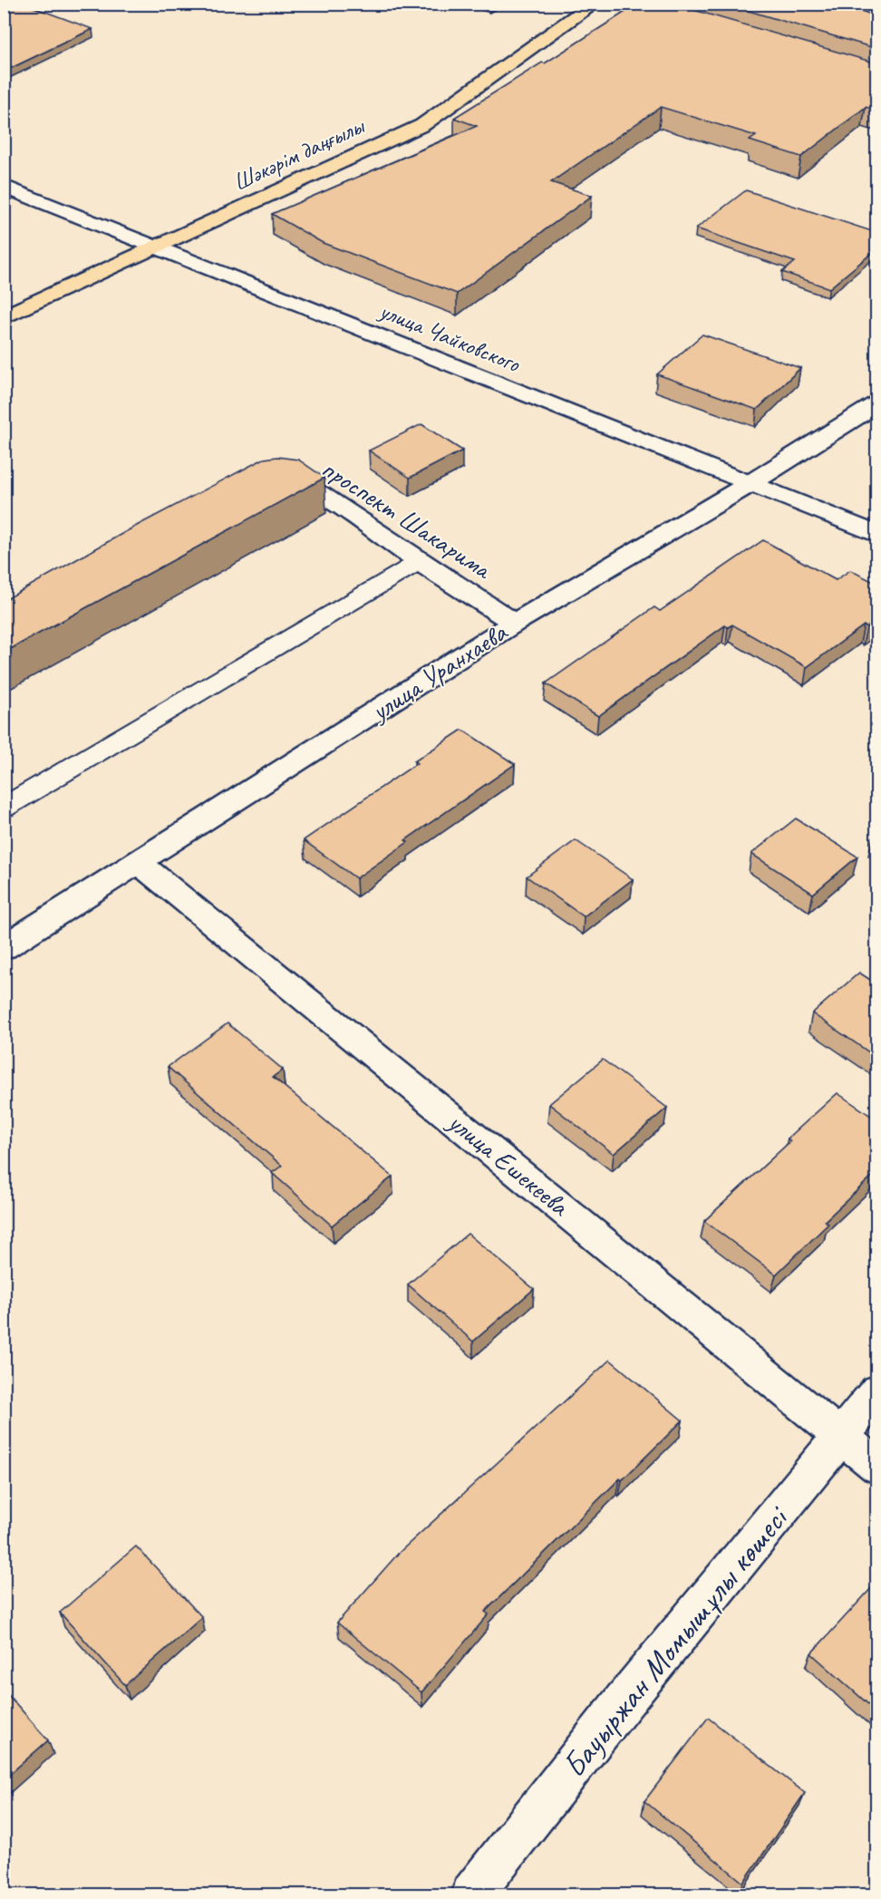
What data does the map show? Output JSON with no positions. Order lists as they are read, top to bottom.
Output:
{
  "streets": {
    "main road": ["Шәкәрім даңғылы"],
    "street": [
      "улица Чайковского",
      "проспект Шакарима",
      "улица Уранхаева",
      "улица Ешекеева",
      "Бауыржан Момышұлы көшесі"
    ]
  },
  "crossings": [
    ["Шәкәрім даңғылы", "улица Чайковского"],
    ["улица Чайковского", "улица Уранхаева"],
    ["проспект Шакарима", "улица Уранхаева"],
    ["улица Уранхаева", "улица Ешекеева"],
    ["улица Ешекеева", "Бауыржан Момышұлы көшесі"]
  ]
}
